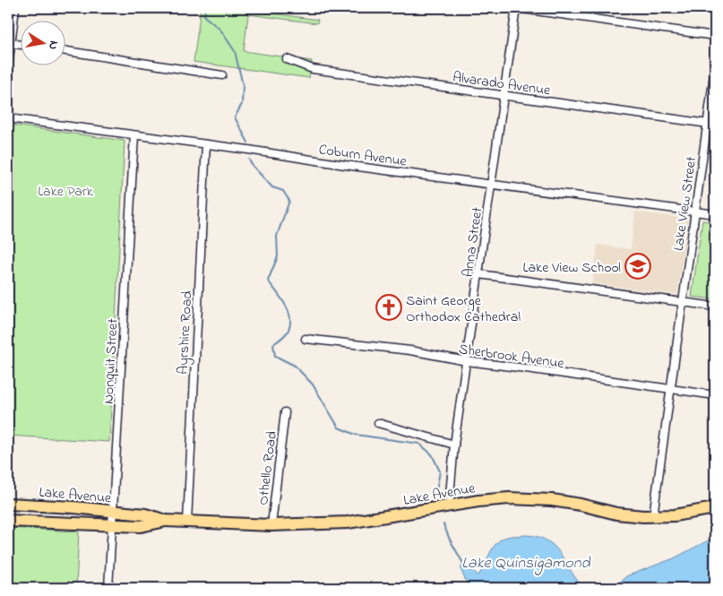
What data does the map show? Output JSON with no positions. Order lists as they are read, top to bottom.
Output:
{
  "streets": {
    "main road": ["Lake Avenue"],
    "street": [
      "Alvarado Avenue",
      "Coburn Avenue",
      "Lake View Street",
      "Anna Street",
      "Ayrshire Road",
      "Sherbrook Avenue",
      "Nonquit Street",
      "Othello Road"
    ]
  },
  "crossings": [
    ["Alvarado Avenue", "Lake View Street"],
    ["Alvarado Avenue", "Anna Street"],
    ["Coburn Avenue", "Lake View Street"],
    ["Coburn Avenue", "Anna Street"],
    ["Coburn Avenue", "Ayrshire Road"],
    ["Coburn Avenue", "Nonquit Street"],
    ["Lake View Street", "Sherbrook Avenue"],
    ["Anna Street", "Sherbrook Avenue"],
    ["Anna Street", "Lake Avenue"],
    ["Ayrshire Road", "Lake Avenue"],
    ["Nonquit Street", "Lake Avenue"],
    ["Othello Road", "Lake Avenue"]
  ],
  "water": ["Lake Quinsigamond"],
  "parks": ["Lake Park"],
  "places": {
    "school or university": ["Lake View School"],
    "church": ["Saint George Orthodox Cathedral"]
  },
  "north": "right"
}
